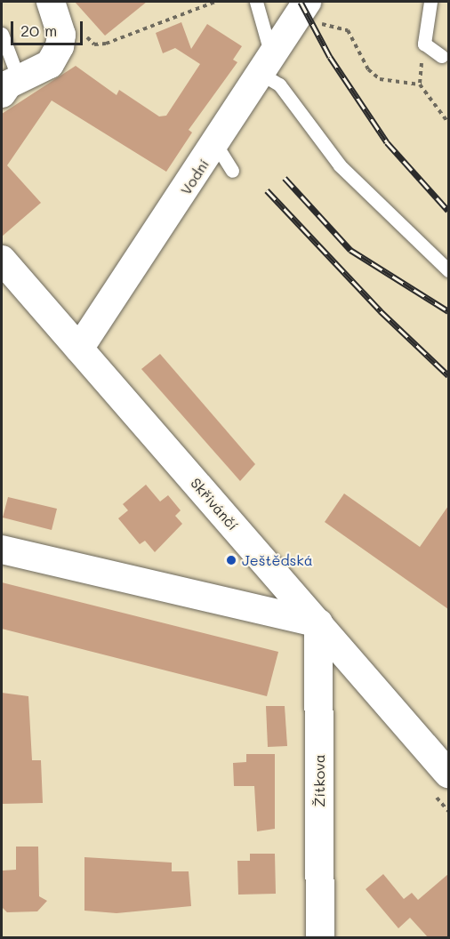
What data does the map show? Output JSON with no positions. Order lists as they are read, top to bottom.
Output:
{
  "streets": {
    "street": ["Vodní", "Skřivánčí", "Žítkova"]
  },
  "crossings": [
    ["Vodní", "Skřivánčí"],
    ["Skřivánčí", "Žítkova"]
  ],
  "places": ["Ještědská"],
  "scale_bar": "20 m"
}
